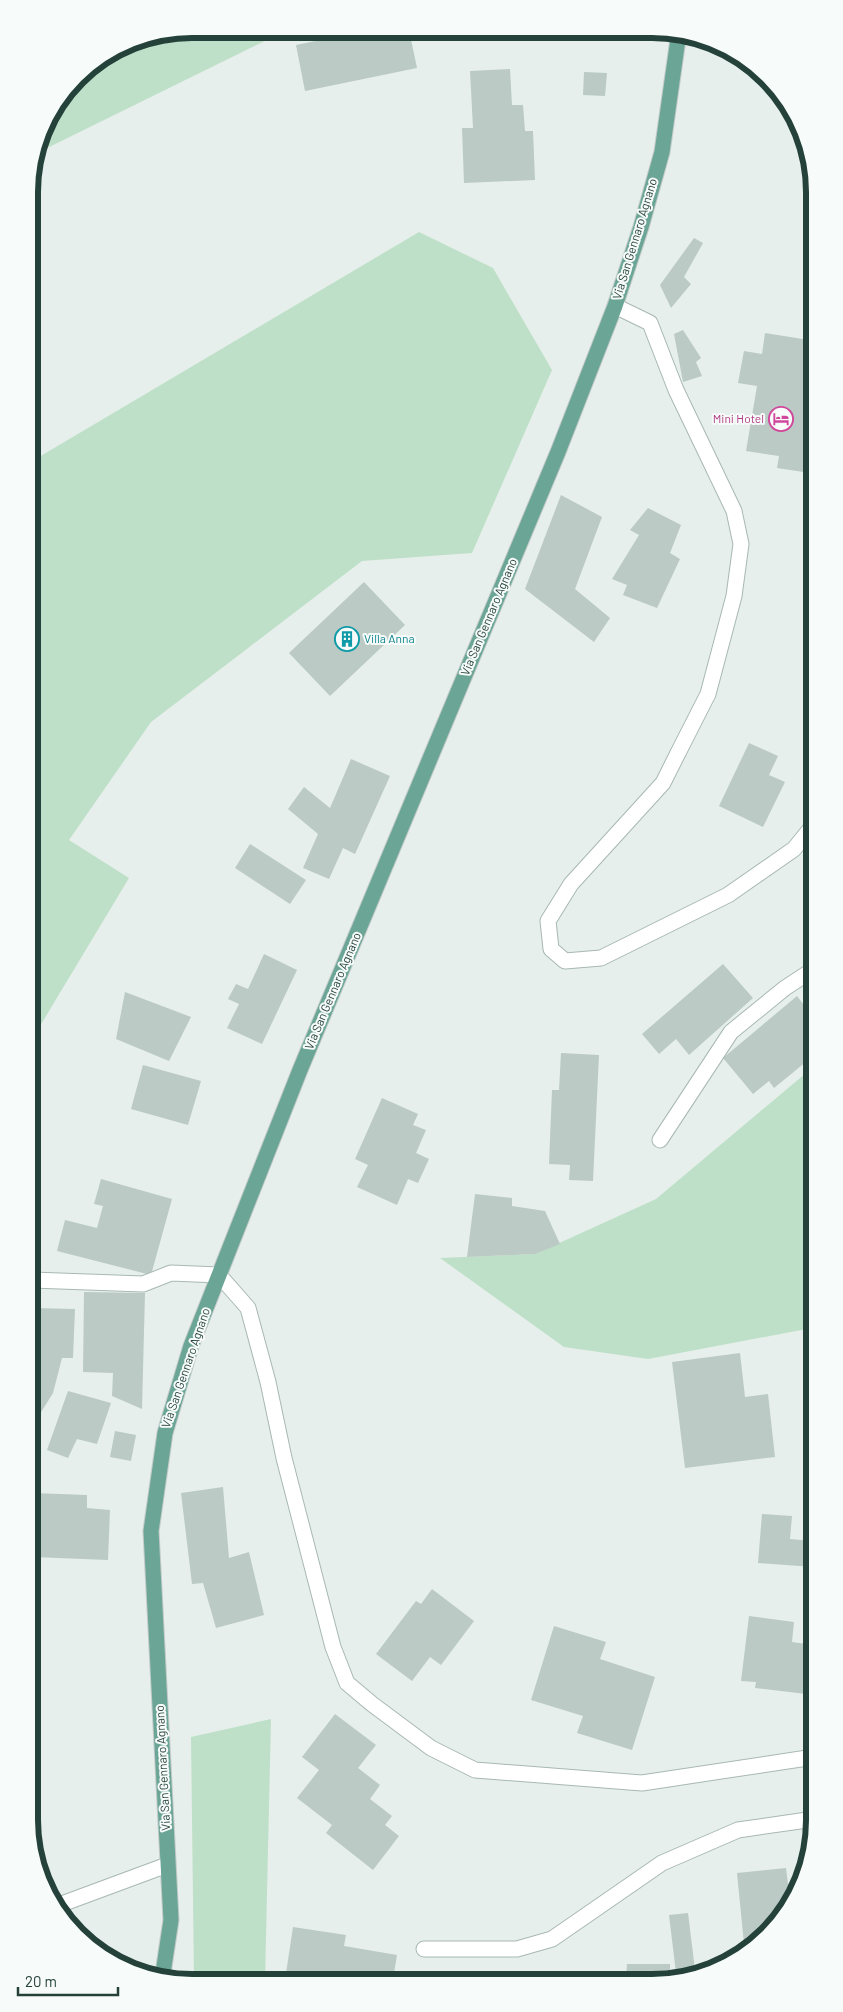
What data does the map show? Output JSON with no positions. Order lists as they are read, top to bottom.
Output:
{
  "streets": {
    "main road": ["Via San Gennaro Agnano"]
  },
  "places": {
    "hotel": ["Mini Hotel"],
    "building": ["Villa Anna"]
  },
  "scale_bar": "20 m"
}
